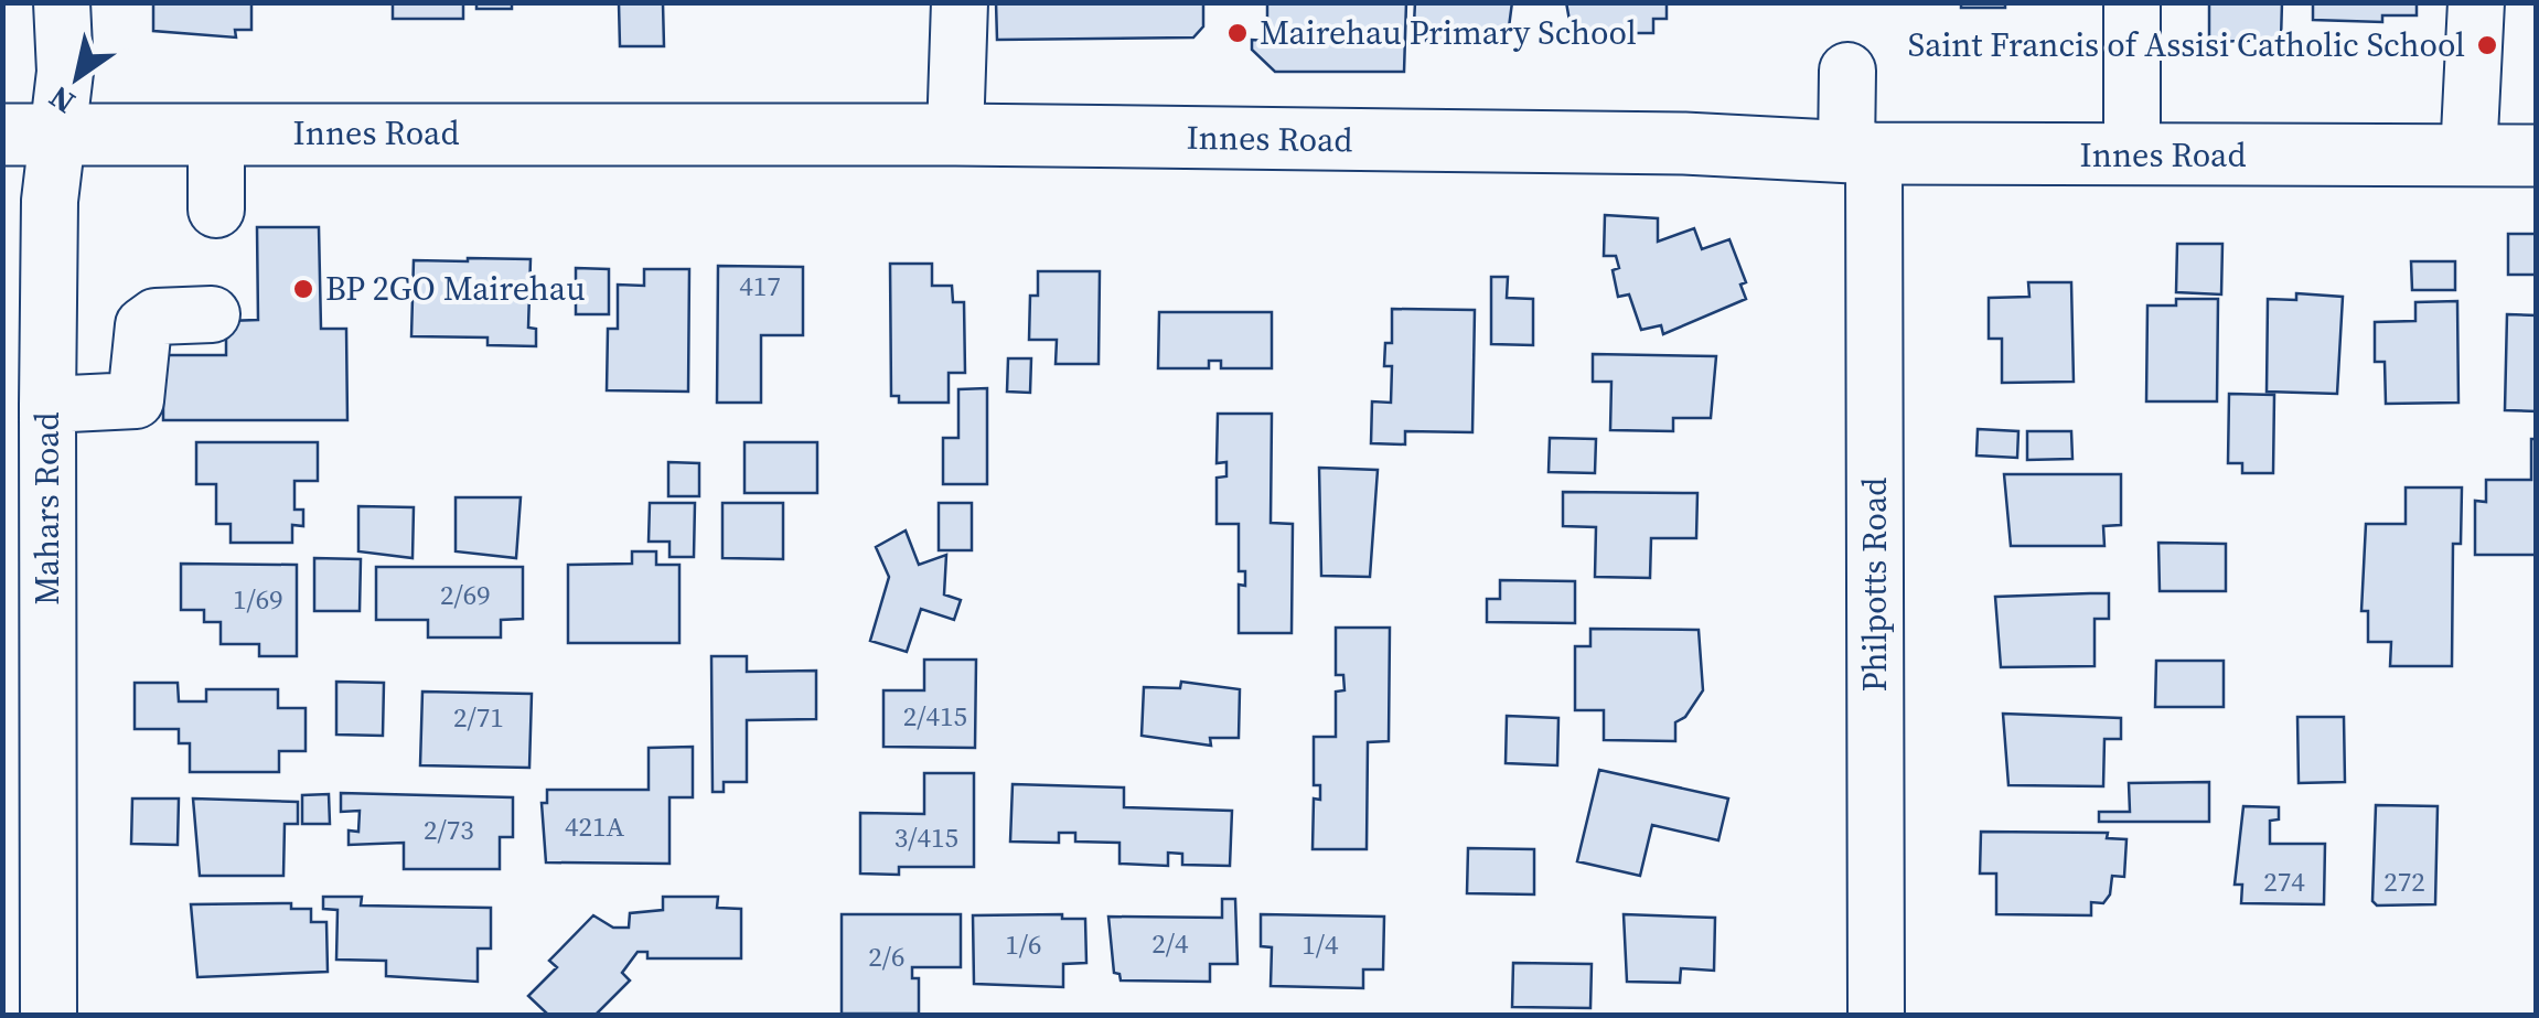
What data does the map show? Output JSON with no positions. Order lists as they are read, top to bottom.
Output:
{
  "streets": {
    "main road": ["Innes Road"],
    "street": ["Mahars Road", "Philpotts Road"]
  },
  "crossings": [
    ["Innes Road", "Mahars Road"],
    ["Innes Road", "Philpotts Road"]
  ],
  "places": ["Mairehau Primary School", "Saint Francis of Assisi Catholic School", "BP 2GO Mairehau"],
  "house_numbers": [
    "417",
    "2/69",
    "1/69",
    "2/415",
    "2/71",
    "421A",
    "2/73",
    "3/415",
    "274",
    "272",
    "2/4",
    "1/6",
    "1/4",
    "2/6"
  ],
  "north": "bottom left"
}
